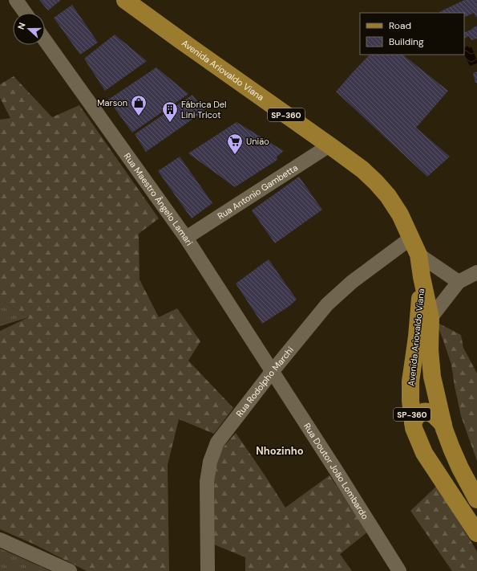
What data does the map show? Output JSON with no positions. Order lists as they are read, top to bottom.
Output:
{
  "streets": {
    "main road": ["Avenida Ariovaldo Viana", "SP-360"],
    "street": [
      "Rua Antonio Gambetta",
      "Rua Maestro Ângelo Lamari",
      "Rua Rodolpho Marchi",
      "Rua Doutor João Lombardo"
    ]
  },
  "crossings": [
    ["Avenida Ariovaldo Viana", "SP-360"],
    ["Avenida Ariovaldo Viana", "Rua Antonio Gambetta"],
    ["Avenida Ariovaldo Viana", "Rua Rodolpho Marchi"],
    ["Rua Antonio Gambetta", "Rua Maestro Ângelo Lamari"],
    ["Rua Maestro Ângelo Lamari", "Rua Rodolpho Marchi"],
    ["Rua Maestro Ângelo Lamari", "Rua Doutor João Lombardo"],
    ["Rua Rodolpho Marchi", "Rua Doutor João Lombardo"]
  ],
  "districts": ["Nhozinho"],
  "places": {
    "shop": ["Marson"],
    "building": ["Fábrica Del Lini Tricot"],
    "supermarket": ["União"]
  },
  "legend": ["Road", "Building"],
  "north": "left"
}
